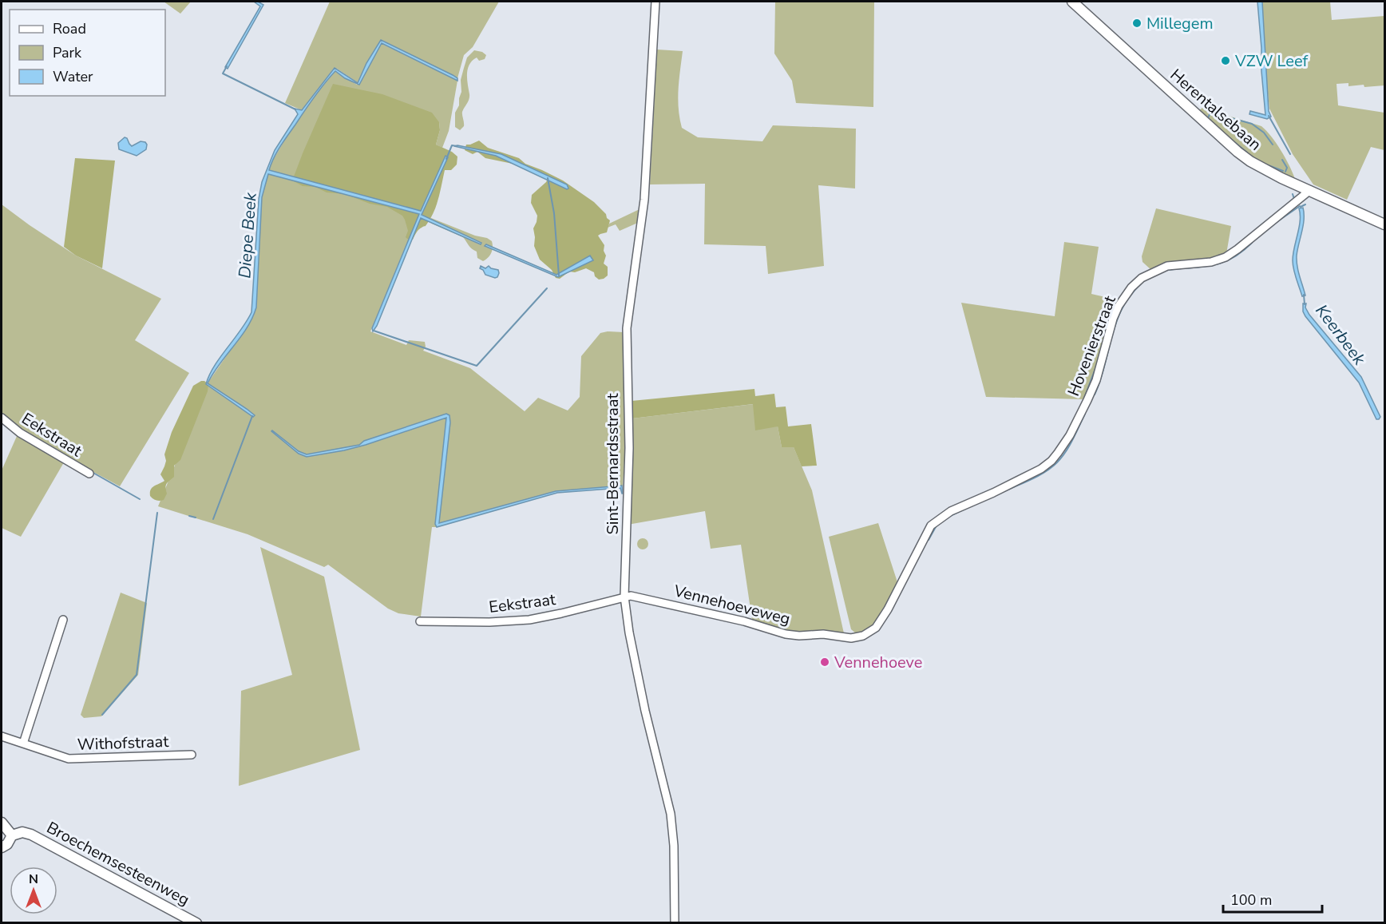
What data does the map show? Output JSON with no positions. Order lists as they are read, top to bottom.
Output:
{
  "streets": {
    "street": [
      "Herentalsebaan",
      "Hovenierstraat",
      "Eekstraat",
      "Sint-Bernardsstraat",
      "Vennehoeveweg",
      "Withofstraat",
      "Broechemsesteenweg"
    ]
  },
  "crossings": [
    ["Herentalsebaan", "Hovenierstraat"],
    ["Hovenierstraat", "Vennehoeveweg"],
    ["Eekstraat", "Sint-Bernardsstraat"],
    ["Eekstraat", "Vennehoeveweg"],
    ["Sint-Bernardsstraat", "Vennehoeveweg"]
  ],
  "water": ["Diepe Beek", "Keerbeek"],
  "places": ["Millegem", "VZW Leef", "Vennehoeve"],
  "legend": ["Road", "Park", "Water"],
  "scale_bar": "100 m",
  "north": "top"
}
